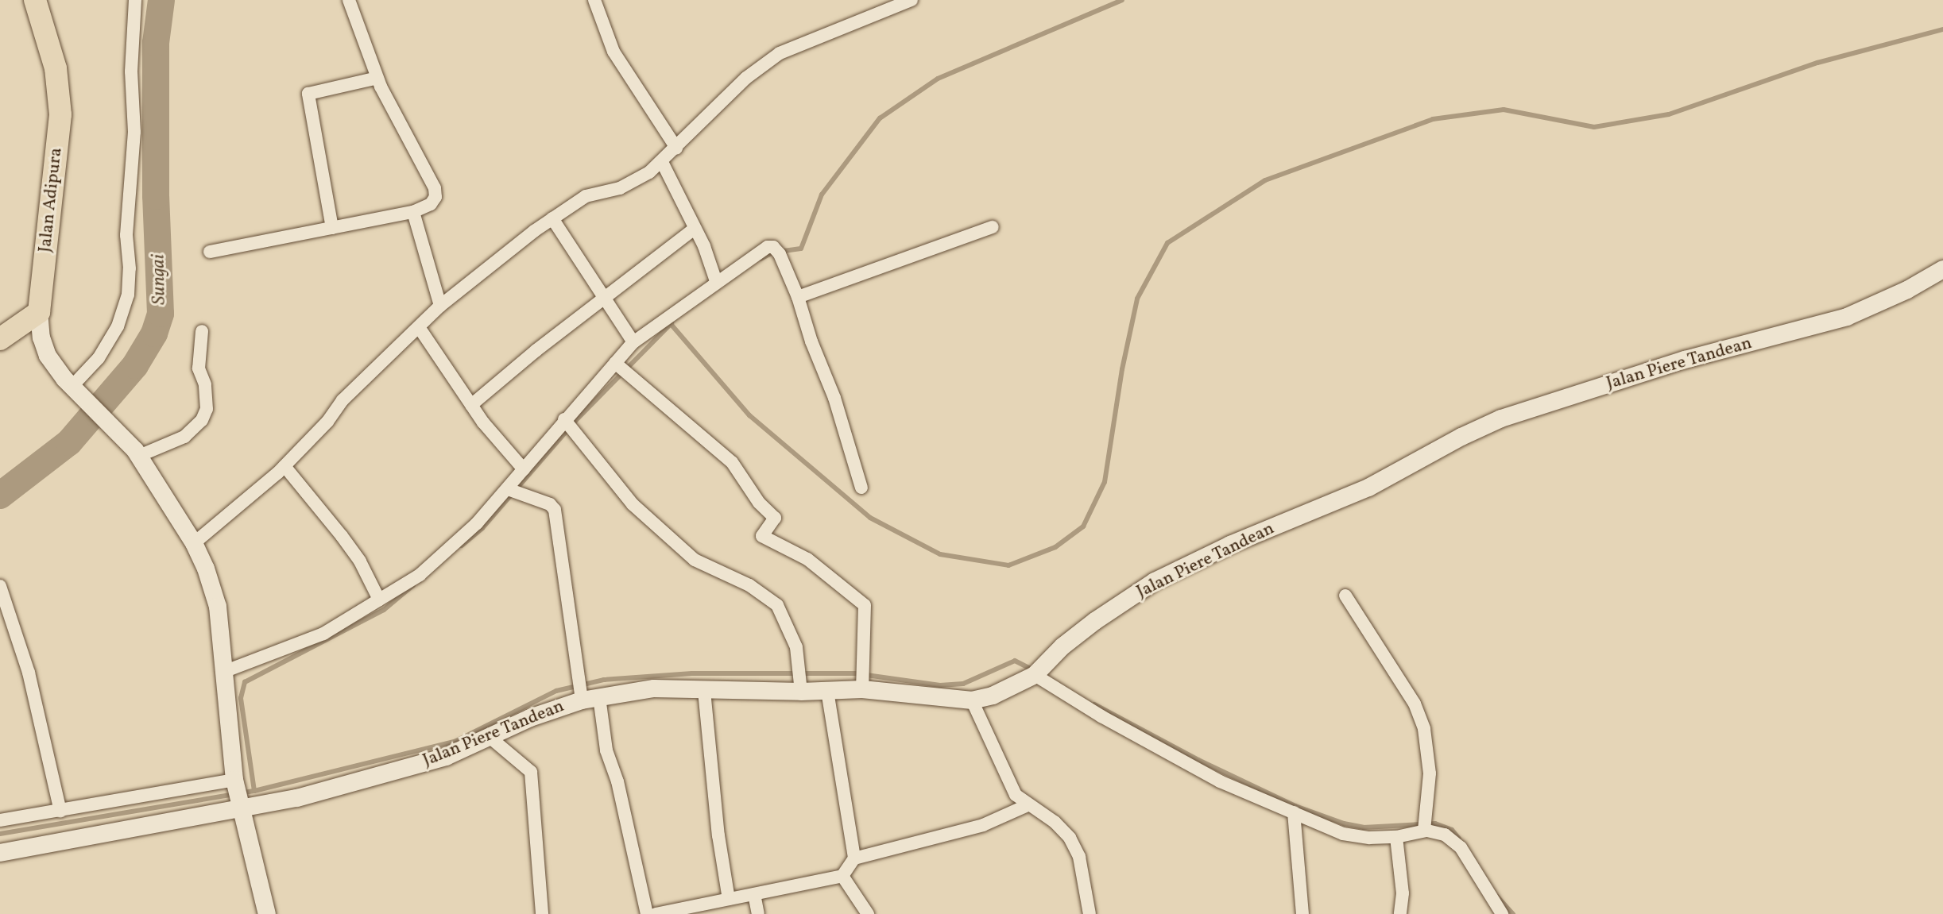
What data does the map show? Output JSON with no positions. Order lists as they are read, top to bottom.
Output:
{
  "streets": {
    "highway": ["Jalan Adipura"],
    "street": ["Jalan Piere Tandean"]
  },
  "crossings": [
    ["Jalan Adipura", "Jalan Piere Tandean"]
  ],
  "water": ["Sungai"]
}
